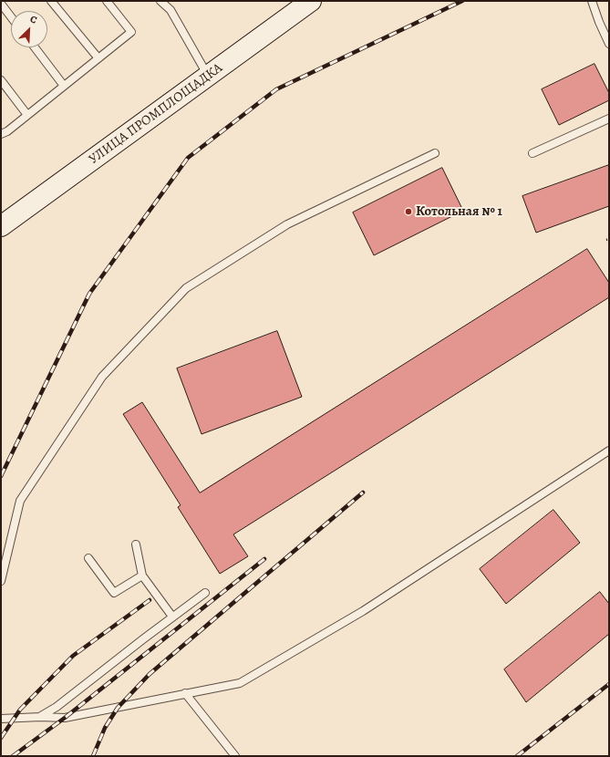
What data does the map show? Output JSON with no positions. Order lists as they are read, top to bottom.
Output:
{
  "streets": {
    "street": ["УЛИЦА ПРОМПЛОЩАДКА"]
  },
  "places": ["Котольная № 1"],
  "north": "top right"
}
